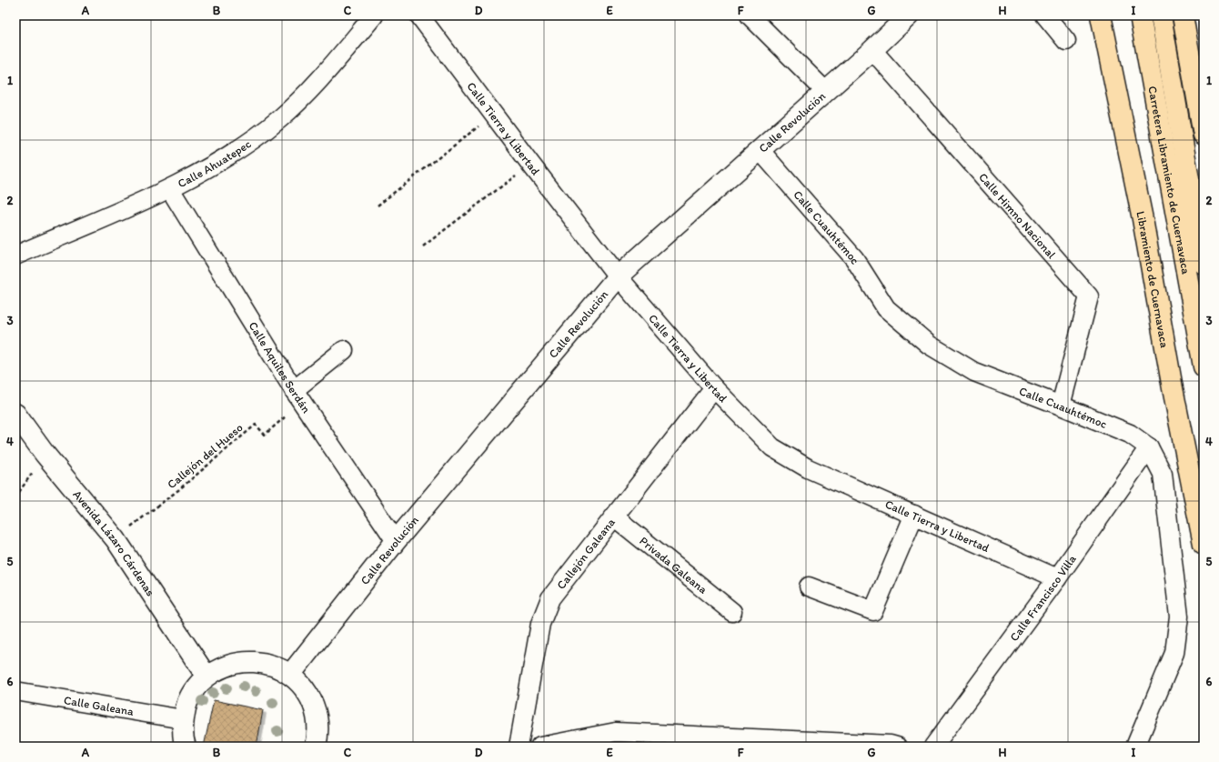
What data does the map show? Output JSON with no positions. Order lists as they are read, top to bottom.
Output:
{
  "streets": {
    "main road": ["Carretera Libramiento de Cuernavaca", "Libramiento de Cuernavaca"],
    "street": [
      "Calle Revolución",
      "Calle Tierra y Libertad",
      "Calle Ahuatepec",
      "Calle Himno Nacional",
      "Calle Cuauhtémoc",
      "Calle Aquiles Serdán",
      "Avenida Lázaro Cárdenas",
      "Callejón Galeana",
      "Privada Galeana",
      "Calle Francisco Villa",
      "Calle Galeana"
    ],
    "path": ["Callejón del Hueso"]
  },
  "crossings": [
    ["Calle Revolución", "Calle Tierra y Libertad"],
    ["Calle Revolución", "Calle Himno Nacional"],
    ["Calle Revolución", "Calle Cuauhtémoc"],
    ["Calle Revolución", "Calle Aquiles Serdán"],
    ["Calle Tierra y Libertad", "Callejón Galeana"],
    ["Calle Tierra y Libertad", "Calle Francisco Villa"],
    ["Calle Ahuatepec", "Calle Aquiles Serdán"],
    ["Calle Himno Nacional", "Calle Cuauhtémoc"],
    ["Calle Cuauhtémoc", "Calle Francisco Villa"],
    ["Calle Aquiles Serdán", "Callejón del Hueso"],
    ["Callejón del Hueso", "Avenida Lázaro Cárdenas"],
    ["Callejón Galeana", "Privada Galeana"]
  ],
  "grid": {
    "columns": [
      "A",
      "B",
      "C",
      "D",
      "E",
      "F",
      "G",
      "H",
      "I"
    ],
    "rows": [
      "1",
      "2",
      "3",
      "4",
      "5",
      "6"
    ]
  }
}
